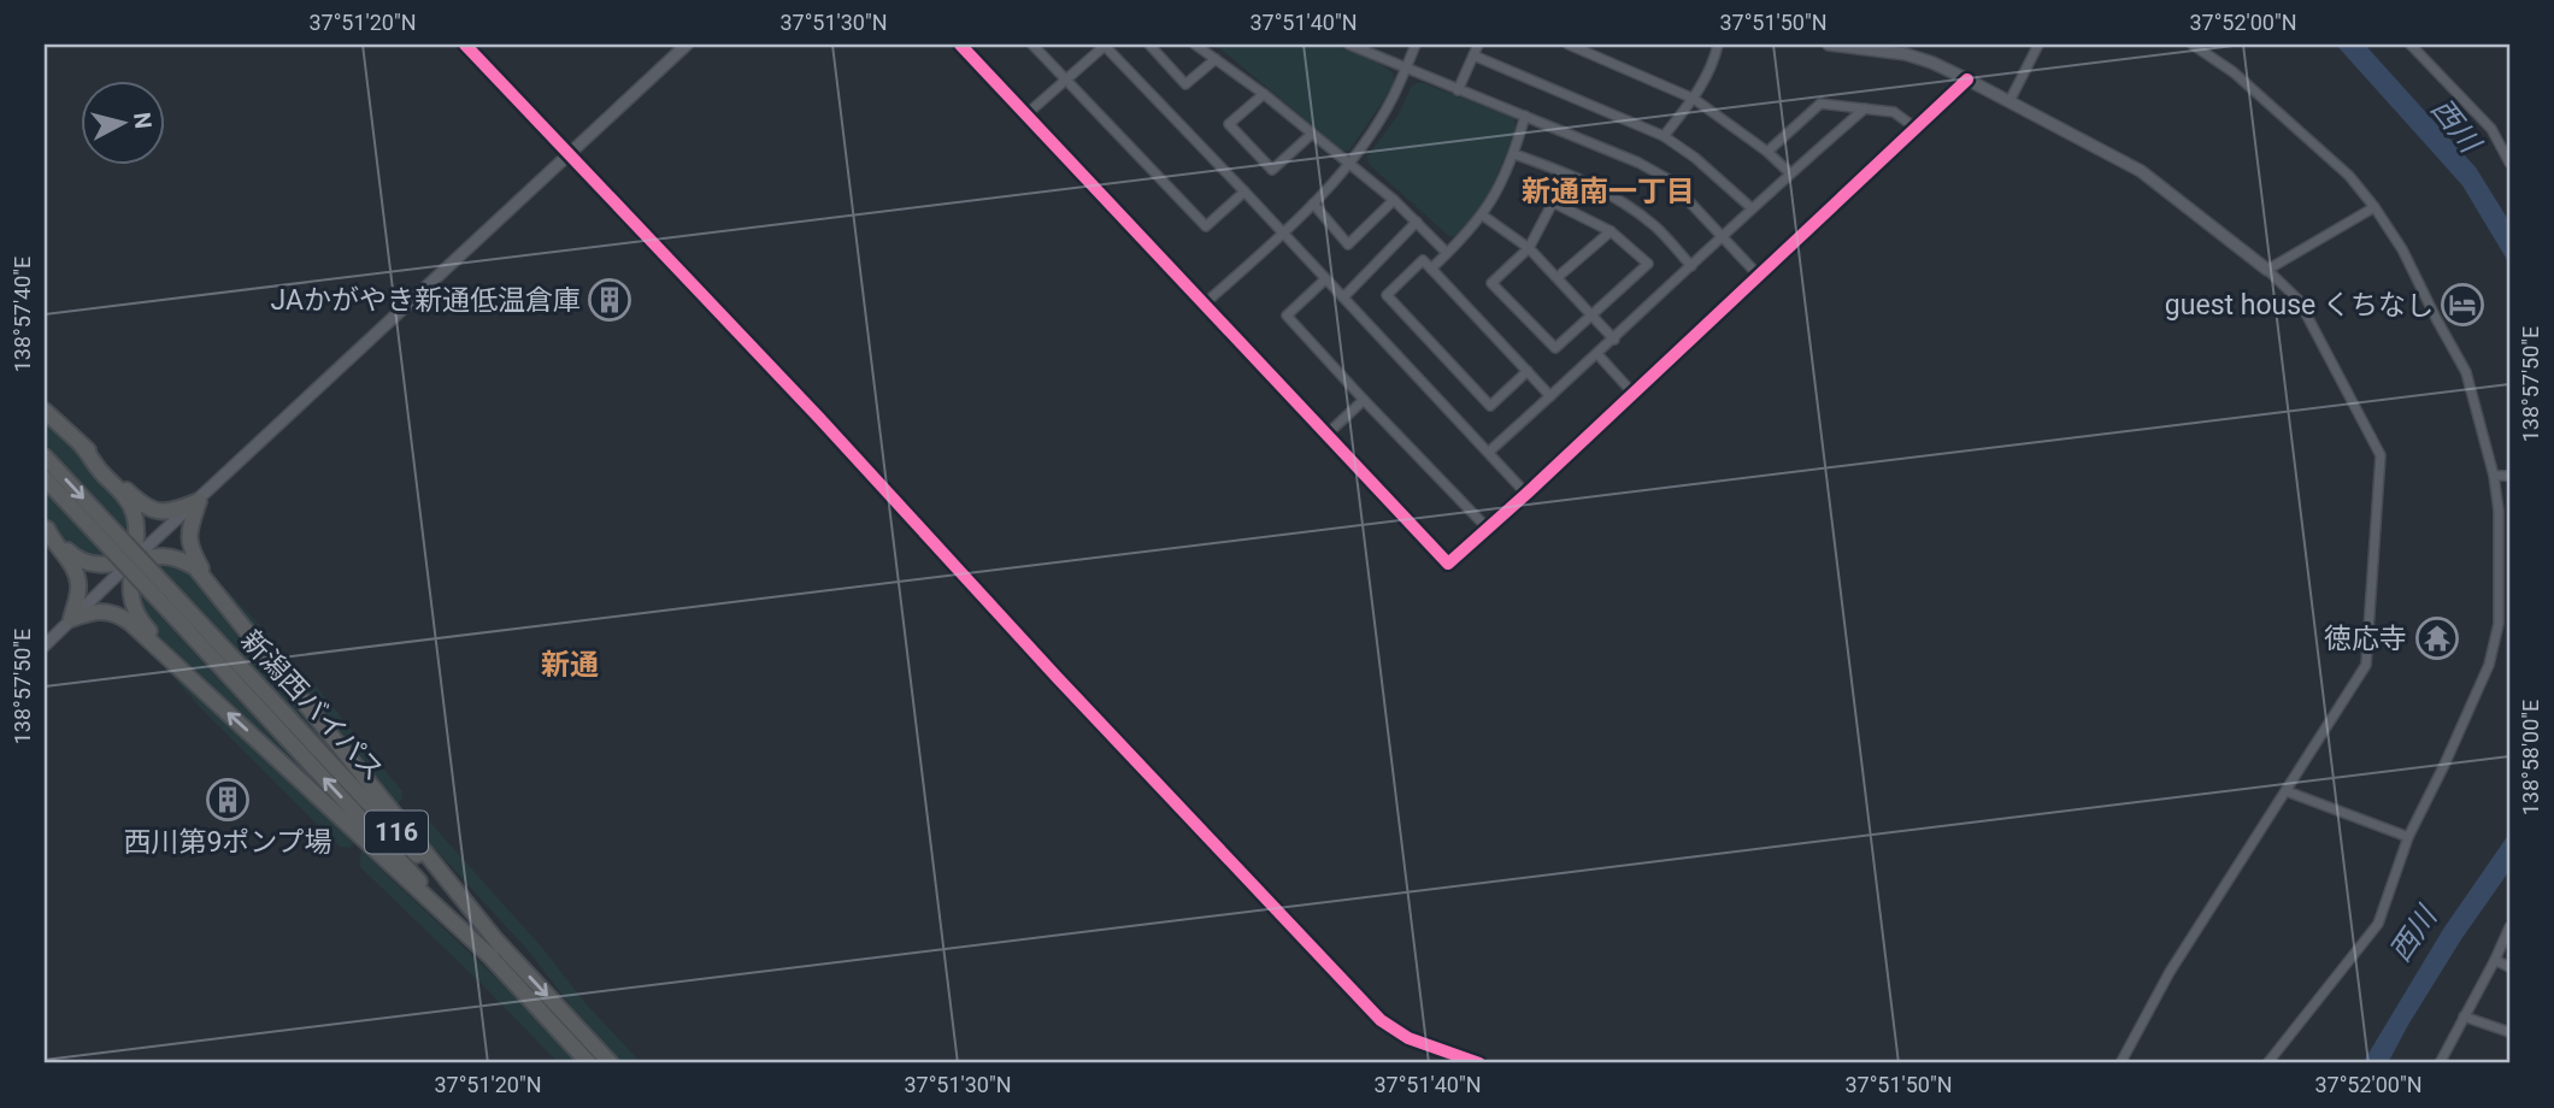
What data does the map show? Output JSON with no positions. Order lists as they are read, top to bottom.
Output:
{
  "streets": {
    "highway": ["新潟西バイパス", "116"]
  },
  "districts": ["新通南一丁目", "新通"],
  "water": ["西川"],
  "places": {
    "building": ["JAかがやき新通低温倉庫", "西川第9ポンプ場"],
    "hotel": ["guest house くちなし"],
    "temple": ["徳応寺"]
  },
  "north": "right",
  "coordinates": [
    "37°51'20\"N",
    "37°51'30\"N",
    "37°51'40\"N",
    "37°51'50\"N",
    "37°52'00\"N",
    "138°57'40\"E",
    "138°57'50\"E",
    "138°58'00\"E"
  ]
}
